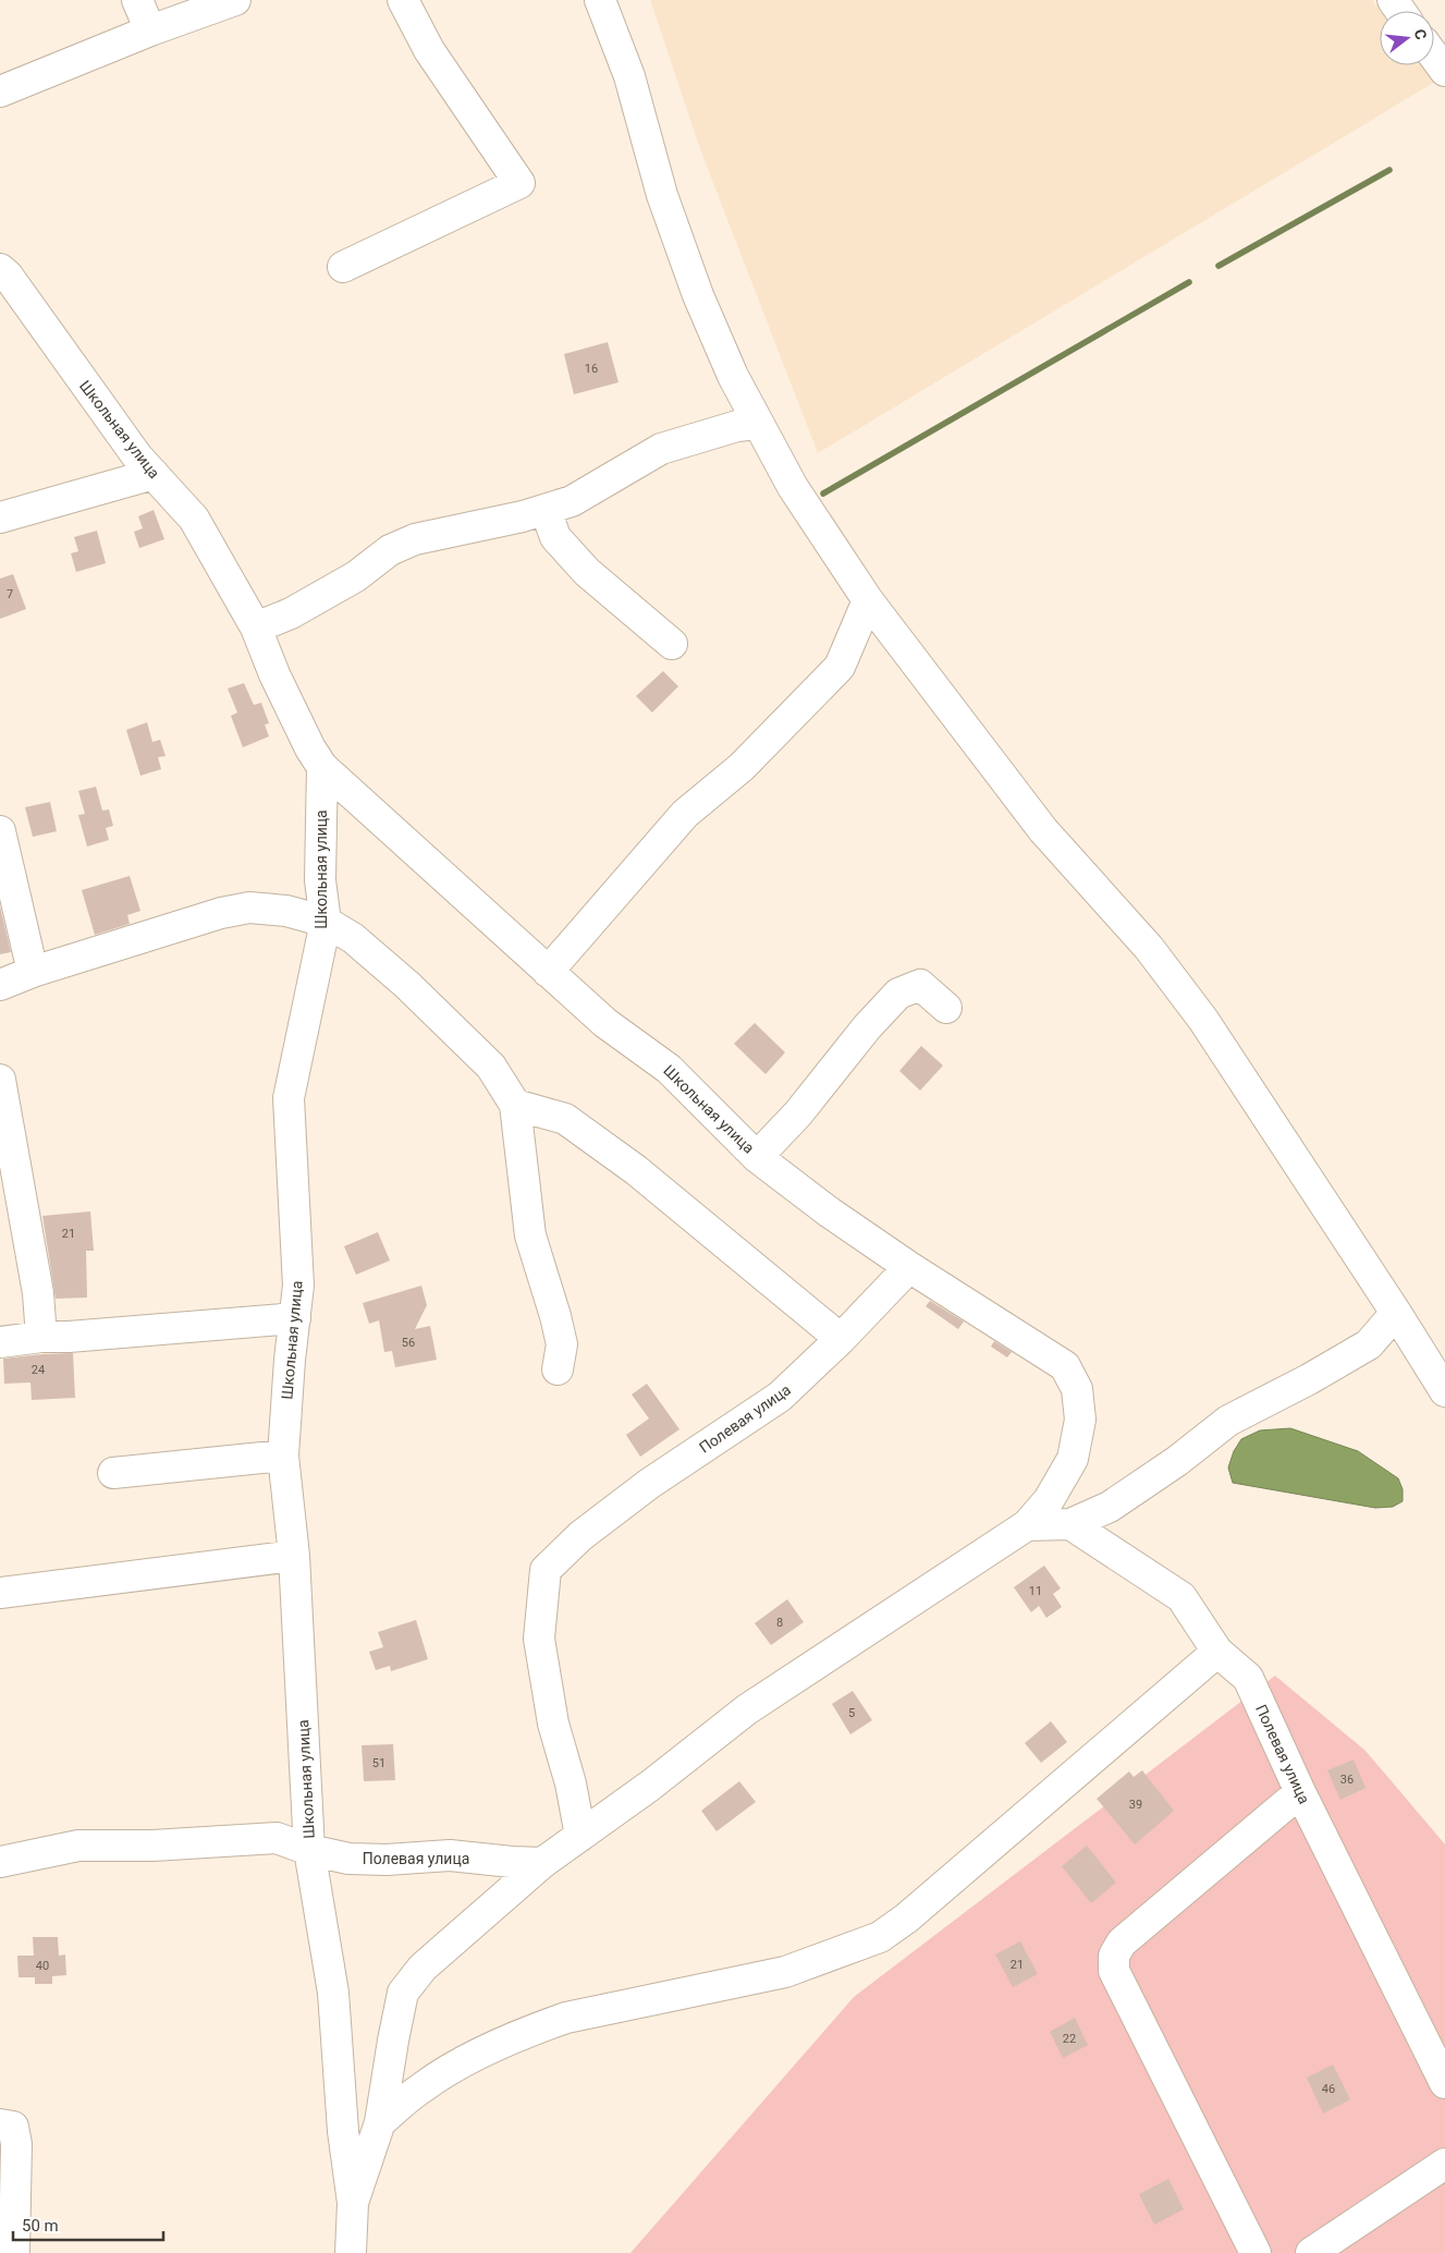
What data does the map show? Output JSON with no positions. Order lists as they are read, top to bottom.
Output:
{
  "streets": {
    "street": ["Школьная улица", "Полевая улица"]
  },
  "crossings": [
    ["Школьная улица", "Полевая улица"]
  ],
  "house_numbers": [
    "16",
    "7",
    "21",
    "56",
    "24",
    "11",
    "8",
    "5",
    "51",
    "36",
    "39",
    "21",
    "40",
    "22",
    "46"
  ],
  "scale_bar": "50 m",
  "north": "right"
}
